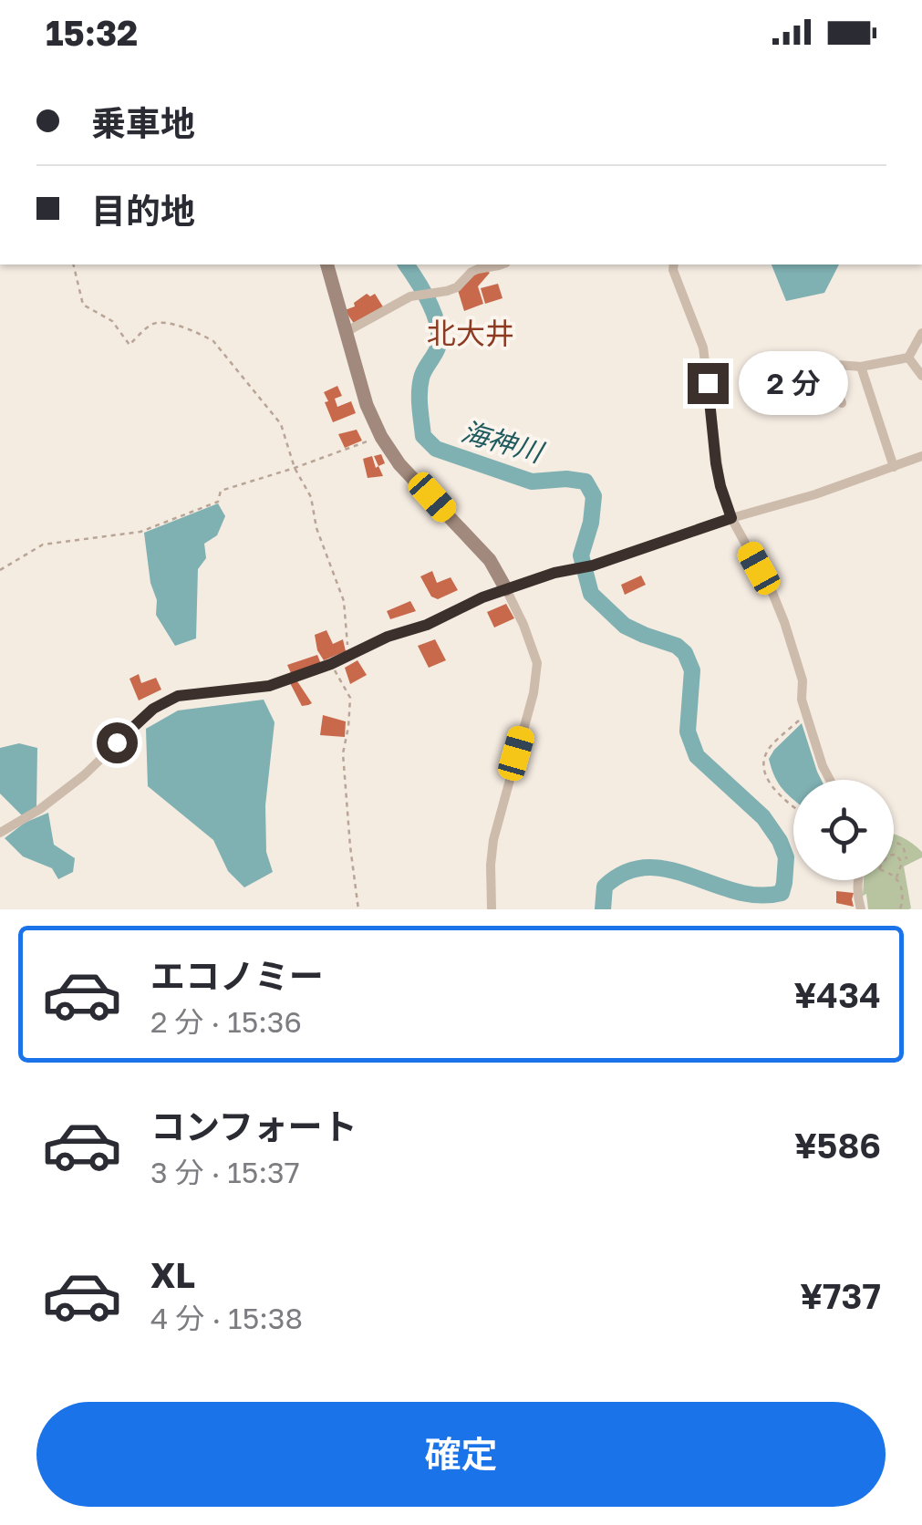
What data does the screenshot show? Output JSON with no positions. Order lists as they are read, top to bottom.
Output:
{
  "districts": ["北大井"],
  "water": ["海神川"],
  "page": {
    "status": "15:32",
    "banner": ["乗車地", "目的地"],
    "bubble": "2 分",
    "list": [
      {
        "name": "エコノミー",
        "note": "2 分 · 15:36",
        "value": "¥434"
      },
      {
        "name": "コンフォート",
        "note": "3 分 · 15:37",
        "value": "¥586"
      },
      {
        "name": "XL",
        "note": "4 分 · 15:38",
        "value": "¥737"
      }
    ],
    "buttons": "確定"
  }
}
